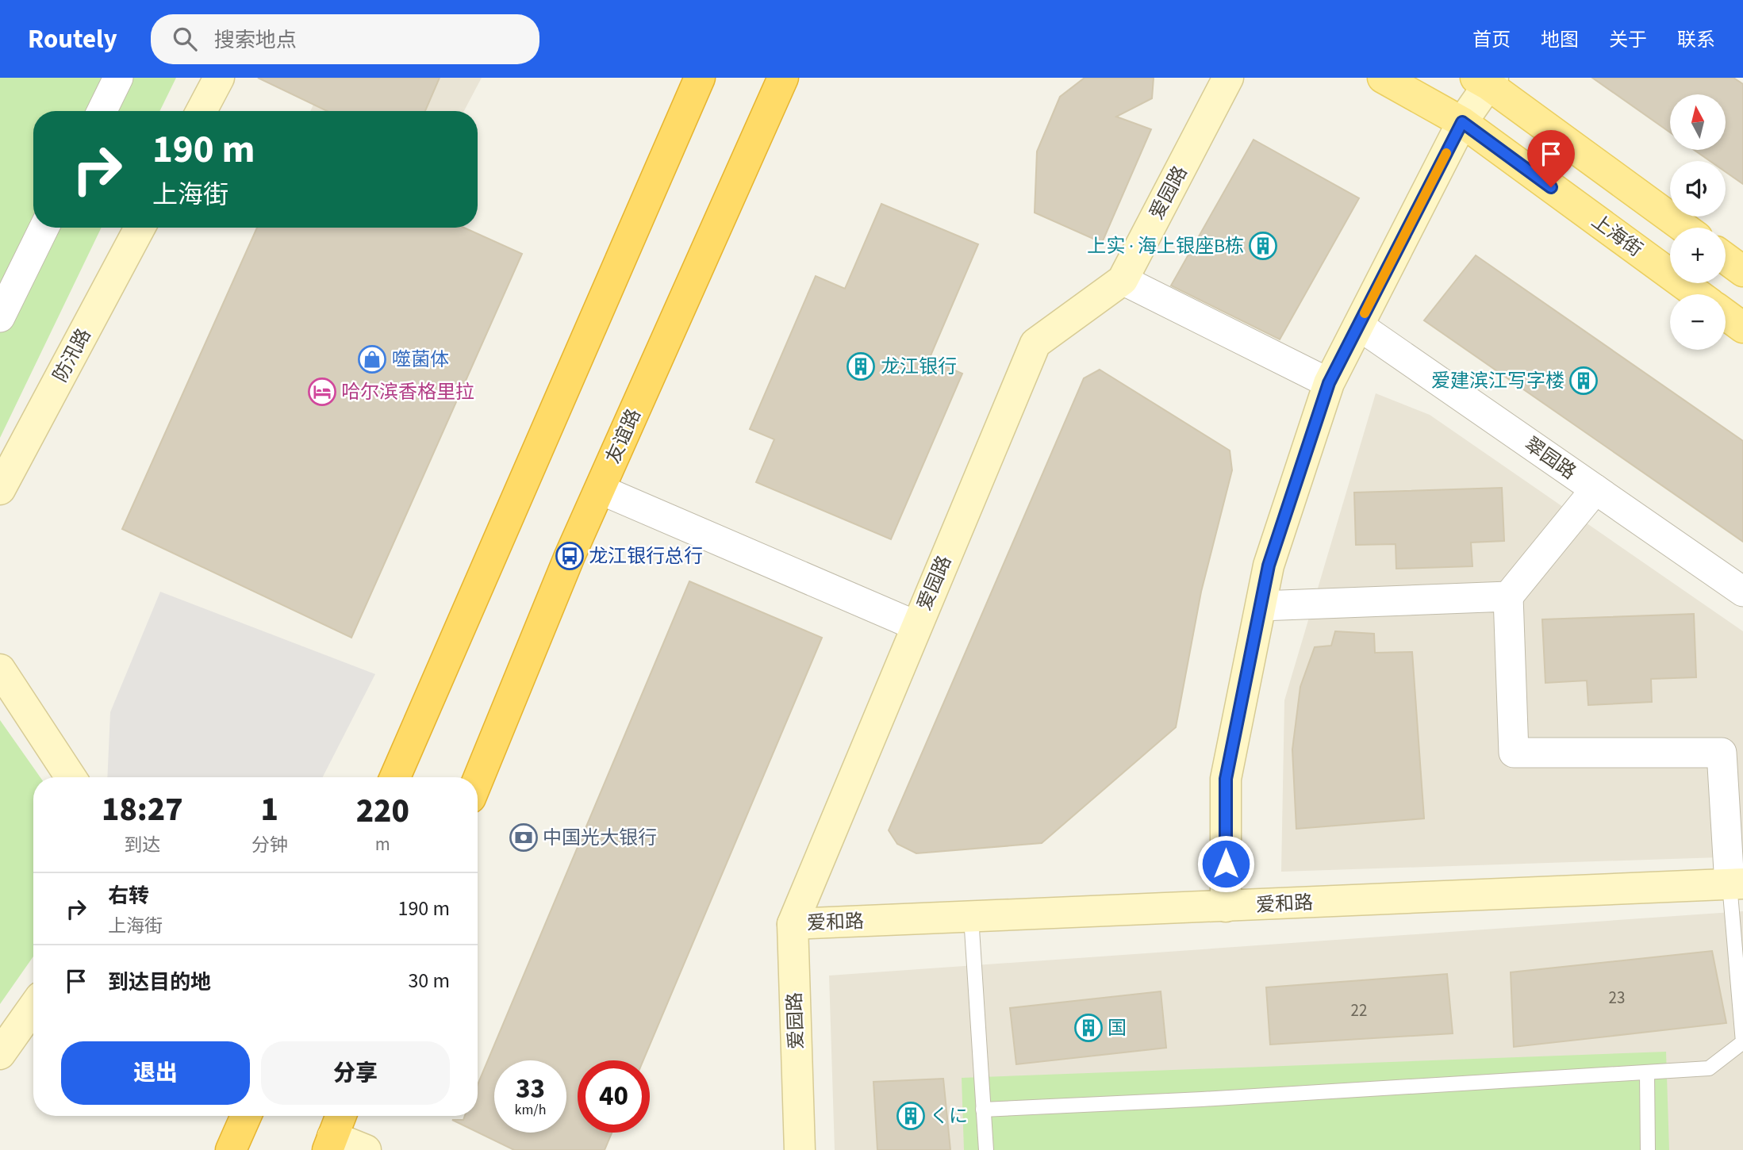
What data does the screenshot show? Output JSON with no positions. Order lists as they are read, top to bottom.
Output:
{
  "streets": {
    "highway": ["友谊路"],
    "main road": ["上海街"],
    "street": [
      "爱园路",
      "防汛路",
      "翠园路",
      "爱和路"
    ]
  },
  "crossings": [
    ["爱园路", "爱和路"]
  ],
  "places": {
    "building": [
      "上实 · 海上银座B栋",
      "龙江银行",
      "爱建滨江写字楼",
      "国",
      "くに"
    ],
    "shop": ["噬菌体"],
    "hotel": ["哈尔滨香格里拉"],
    "bus stop": ["龙江银行总行"],
    "bank": ["中国光大银行"]
  },
  "house_numbers": ["23", "22"],
  "north": "top",
  "page": {
    "header": "Routely",
    "search": "搜索地点",
    "nav": [
      "首页",
      "地图",
      "关于",
      "联系"
    ],
    "map_buttons": ["+", "−"],
    "turn": ["190 m", "上海街"],
    "eta": [
      "18:27",
      "到达",
      "1",
      "分钟",
      "220",
      "m"
    ],
    "list": [
      {
        "name": "右转",
        "note": "上海街",
        "value": "190 m"
      },
      {
        "name": "到达目的地",
        "value": "30 m"
      }
    ],
    "buttons": ["退出", "分享"],
    "speed": "33 km/h",
    "limit": "40"
  }
}
